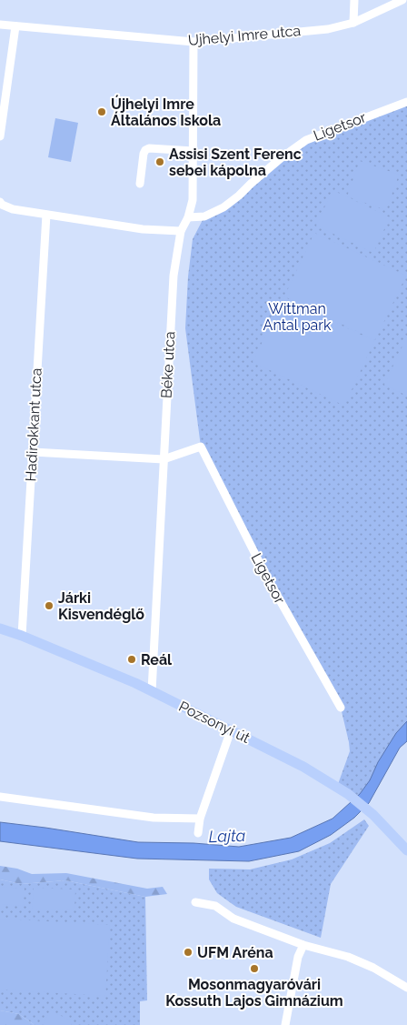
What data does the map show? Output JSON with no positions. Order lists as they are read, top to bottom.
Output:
{
  "streets": {
    "main road": ["Pozsonyi út"],
    "street": [
      "Ujhelyi Imre utca",
      "Ligetsor",
      "Béke utca",
      "Hadirokkant utca"
    ]
  },
  "crossings": [
    ["Ujhelyi Imre utca", "Béke utca"],
    ["Ligetsor", "Béke utca"],
    ["Béke utca", "Pozsonyi út"],
    ["Hadirokkant utca", "Pozsonyi út"]
  ],
  "water": ["Lajta"],
  "parks": ["Wittman Antal park"],
  "places": [
    "Újhelyi Imre Általános Iskola",
    "Assisi Szent Ferenc sebei kápolna",
    "Járki Kisvendéglő",
    "Reál",
    "UFM Aréna",
    "Mosonmagyaróvári Kossuth Lajos Gimnázium"
  ]
}
